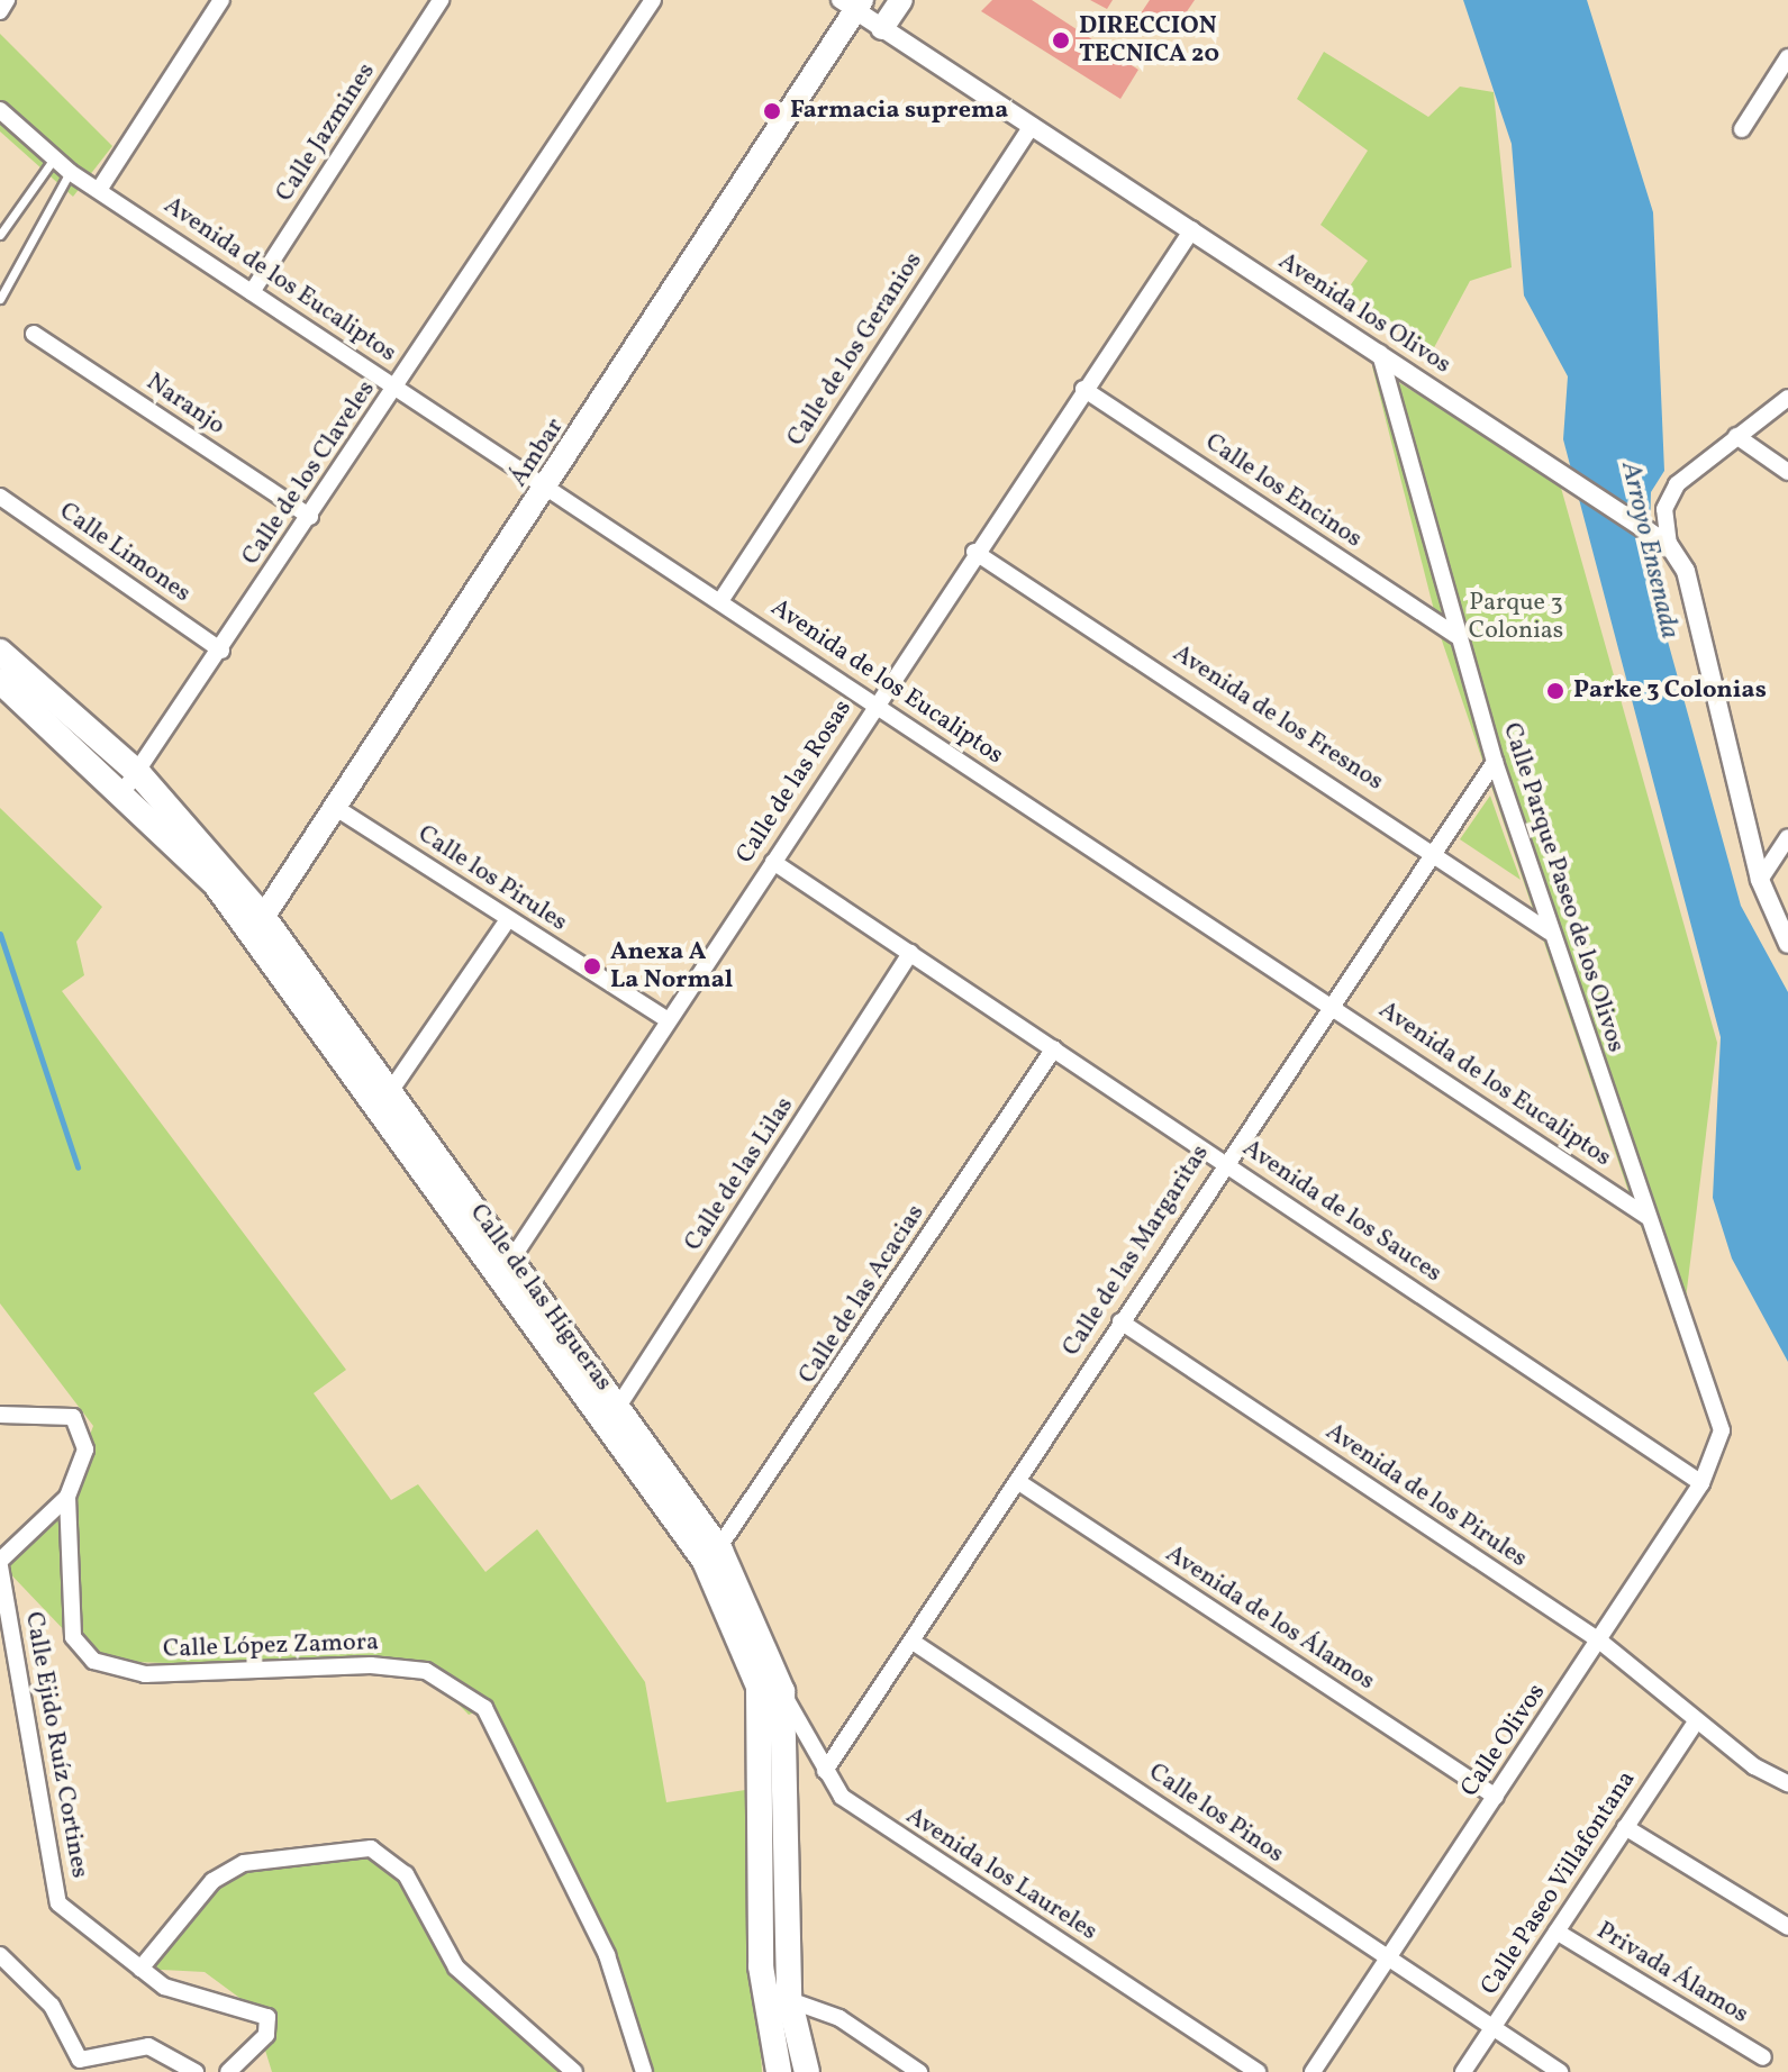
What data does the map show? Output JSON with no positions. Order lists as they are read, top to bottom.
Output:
{
  "streets": {
    "main road": ["Ámbar", "Calle de las Higueras"],
    "street": [
      "Calle Jazmines",
      "Avenida de los Eucaliptos",
      "Avenida los Olivos",
      "Calle de los Geranios",
      "Naranjo",
      "Calle de los Claveles",
      "Calle los Encinos",
      "Calle Limones",
      "Avenida de los Fresnos",
      "Calle de las Rosas",
      "Calle los Pirules",
      "Calle Parque Paseo de los Olivos",
      "Calle de las Lilas",
      "Avenida de los Sauces",
      "Calle de las Margaritas",
      "Calle de las Acacias",
      "Avenida de los Pirules",
      "Avenida de los Álamos",
      "Calle López Zamora",
      "Calle Olivos",
      "Calle Ejido Ruíz Cortines",
      "Calle los Pinos",
      "Avenida los Laureles",
      "Calle Paseo Villafontana",
      "Privada Álamos"
    ]
  },
  "crossings": [
    ["Calle Jazmines", "Avenida de los Eucaliptos"],
    ["Avenida de los Eucaliptos", "Calle de los Geranios"],
    ["Avenida de los Eucaliptos", "Ámbar"],
    ["Avenida de los Eucaliptos", "Calle de los Claveles"],
    ["Avenida de los Eucaliptos", "Calle de las Rosas"],
    ["Avenida de los Eucaliptos", "Calle Parque Paseo de los Olivos"],
    ["Avenida de los Eucaliptos", "Calle de las Margaritas"],
    ["Avenida los Olivos", "Calle de los Geranios"],
    ["Avenida los Olivos", "Ámbar"],
    ["Avenida los Olivos", "Calle de las Rosas"],
    ["Avenida los Olivos", "Calle Parque Paseo de los Olivos"],
    ["Naranjo", "Calle de los Claveles"],
    ["Ámbar", "Calle los Pirules"],
    ["Ámbar", "Calle de las Higueras"],
    ["Calle de los Claveles", "Calle Limones"],
    ["Calle de los Claveles", "Calle de las Higueras"],
    ["Calle los Encinos", "Calle de las Rosas"],
    ["Calle los Encinos", "Calle Parque Paseo de los Olivos"],
    ["Avenida de los Fresnos", "Calle de las Rosas"],
    ["Avenida de los Fresnos", "Calle Parque Paseo de los Olivos"],
    ["Avenida de los Fresnos", "Calle de las Margaritas"],
    ["Calle de las Rosas", "Calle los Pirules"],
    ["Calle de las Rosas", "Avenida de los Sauces"],
    ["Calle de las Rosas", "Calle de las Higueras"],
    ["Calle Parque Paseo de los Olivos", "Calle de las Margaritas"],
    ["Calle Parque Paseo de los Olivos", "Calle Olivos"],
    ["Calle de las Lilas", "Avenida de los Sauces"],
    ["Calle de las Lilas", "Calle de las Higueras"],
    ["Avenida de los Sauces", "Calle de las Margaritas"],
    ["Avenida de los Sauces", "Calle de las Acacias"],
    ["Avenida de los Sauces", "Calle Olivos"],
    ["Calle de las Margaritas", "Avenida de los Pirules"],
    ["Calle de las Margaritas", "Avenida de los Álamos"],
    ["Calle de las Margaritas", "Calle los Pinos"],
    ["Calle de las Margaritas", "Avenida los Laureles"],
    ["Calle de las Acacias", "Calle de las Higueras"],
    ["Calle de las Higueras", "Avenida los Laureles"],
    ["Avenida de los Pirules", "Calle Olivos"],
    ["Avenida de los Pirules", "Calle Paseo Villafontana"],
    ["Avenida de los Álamos", "Calle Olivos"],
    ["Calle López Zamora", "Calle Ejido Ruíz Cortines"],
    ["Calle Olivos", "Calle los Pinos"],
    ["Calle los Pinos", "Calle Paseo Villafontana"],
    ["Calle Paseo Villafontana", "Privada Álamos"]
  ],
  "water": ["Arroyo Ensenada"],
  "parks": ["Parque 3 Colonias"],
  "places": [
    "DIRECCION TECNICA 20",
    "Farmacia suprema",
    "Parke 3 Colonias",
    "Anexa A La Normal"
  ]
}
